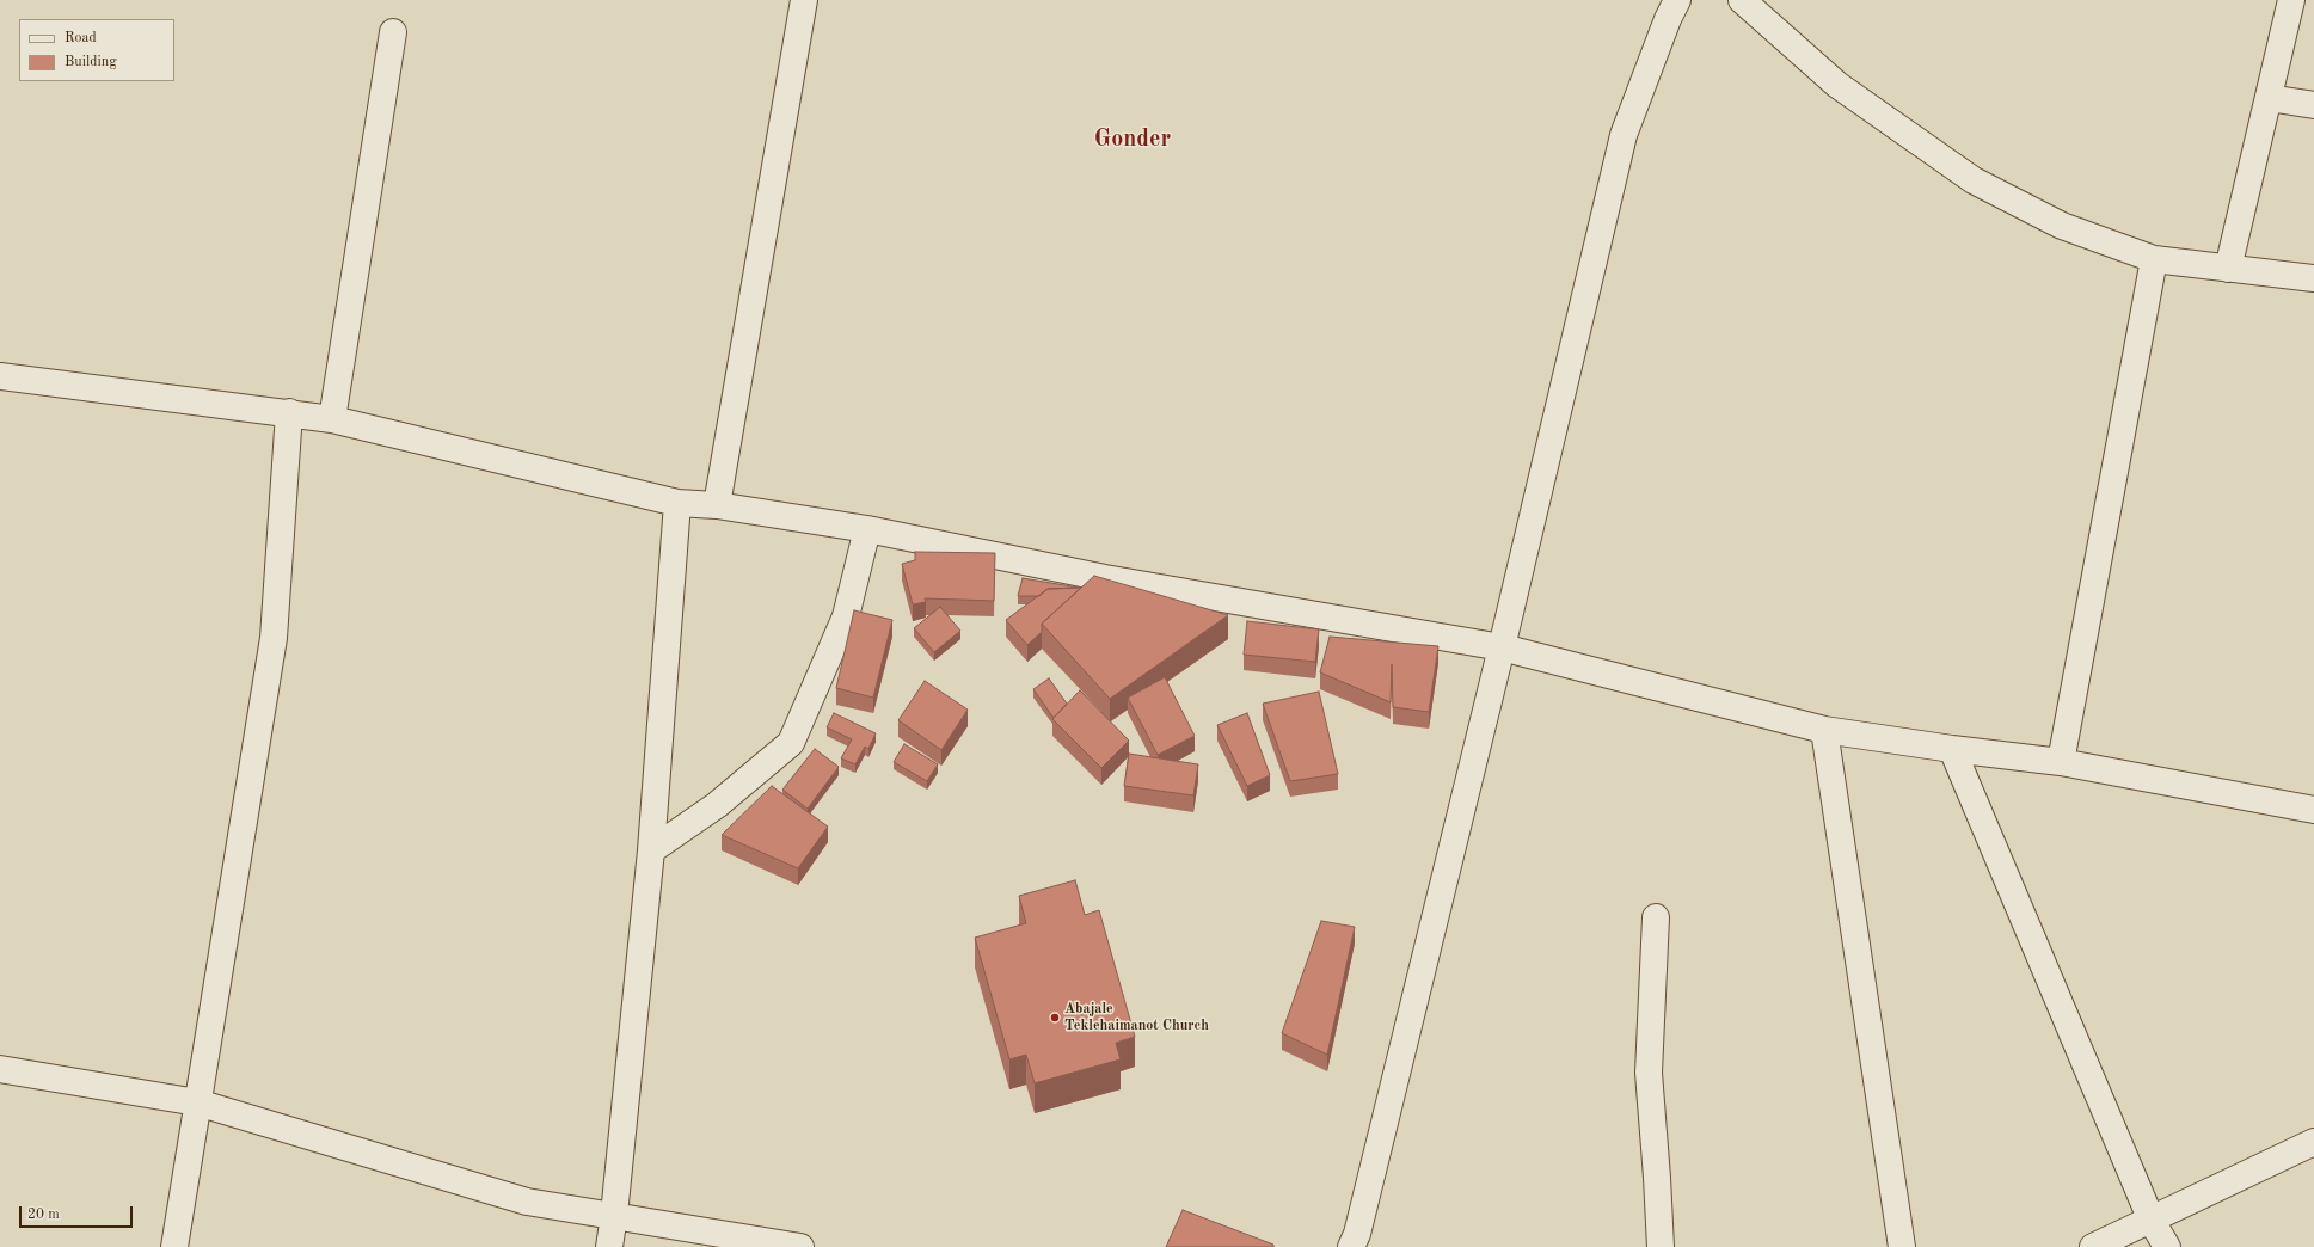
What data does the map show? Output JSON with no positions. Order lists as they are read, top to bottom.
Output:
{
  "districts": ["Gonder"],
  "places": ["Abajale Teklehaimanot Church"],
  "legend": ["Road", "Building"],
  "scale_bar": "20 m"
}
